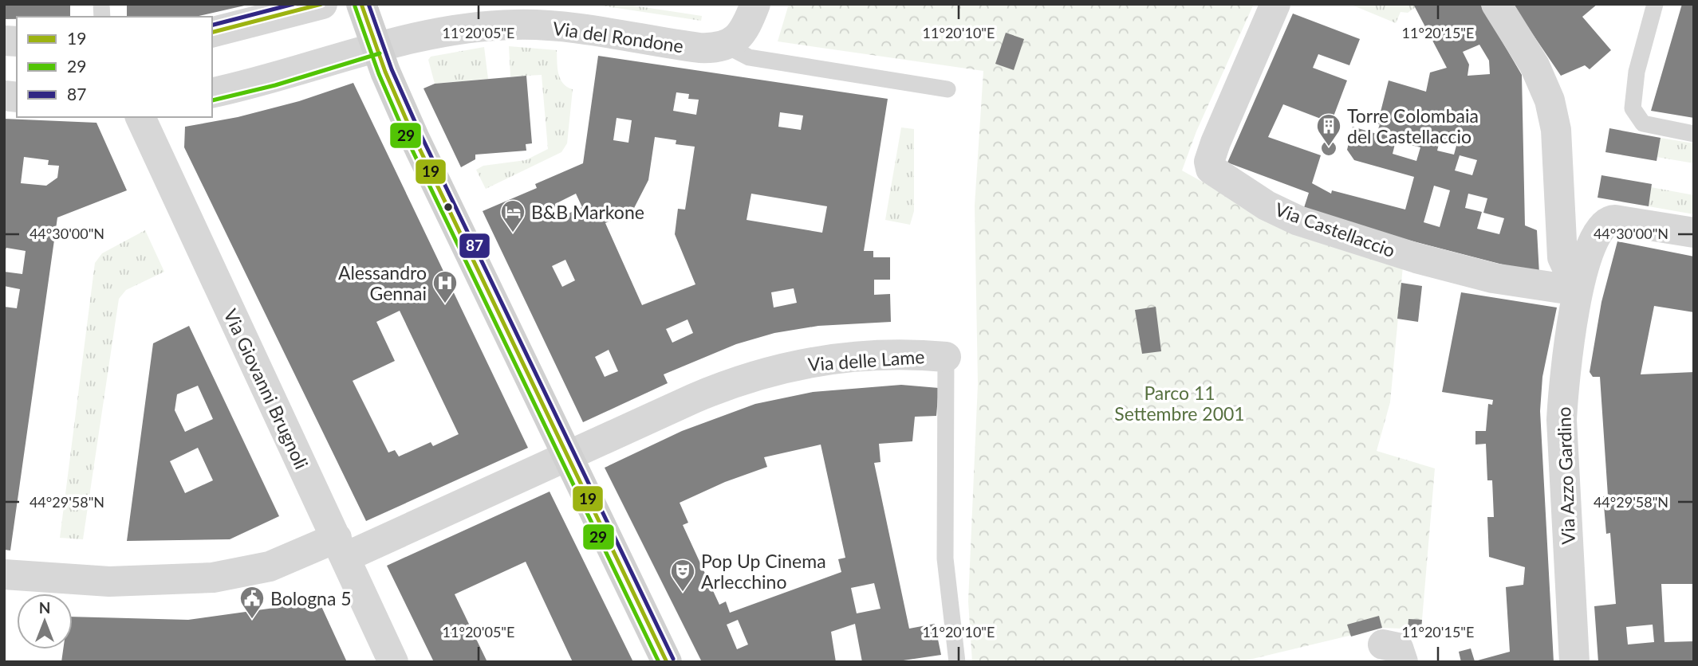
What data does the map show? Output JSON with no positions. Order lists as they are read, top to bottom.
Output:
{
  "streets": {
    "street": [
      "Via del Rondone",
      "Via Castellaccio",
      "Via delle Lame",
      "Via Giovanni Brugnoli",
      "Via Azzo Gardino"
    ]
  },
  "crossings": [
    ["Via Castellaccio", "Via Azzo Gardino"],
    ["Via delle Lame", "Via Giovanni Brugnoli"]
  ],
  "parks": ["Parco 11 Settembre 2001"],
  "places": {
    "building": ["Torre Colombaia del Castellaccio"],
    "hotel": ["B&B Markone"],
    "hospital": ["Alessandro Gennai"],
    "theatre": ["Pop Up Cinema Arlecchino"],
    "public building": ["Bologna 5"]
  },
  "lines": ["transit line 19", "transit line 87", "transit line 29"],
  "legend": ["19", "29", "87"],
  "north": "top",
  "coordinates": [
    "11°20'05\"E",
    "11°20'10\"E",
    "11°20'15\"E",
    "44°30'00\"N",
    "44°29'58\"N"
  ]
}
